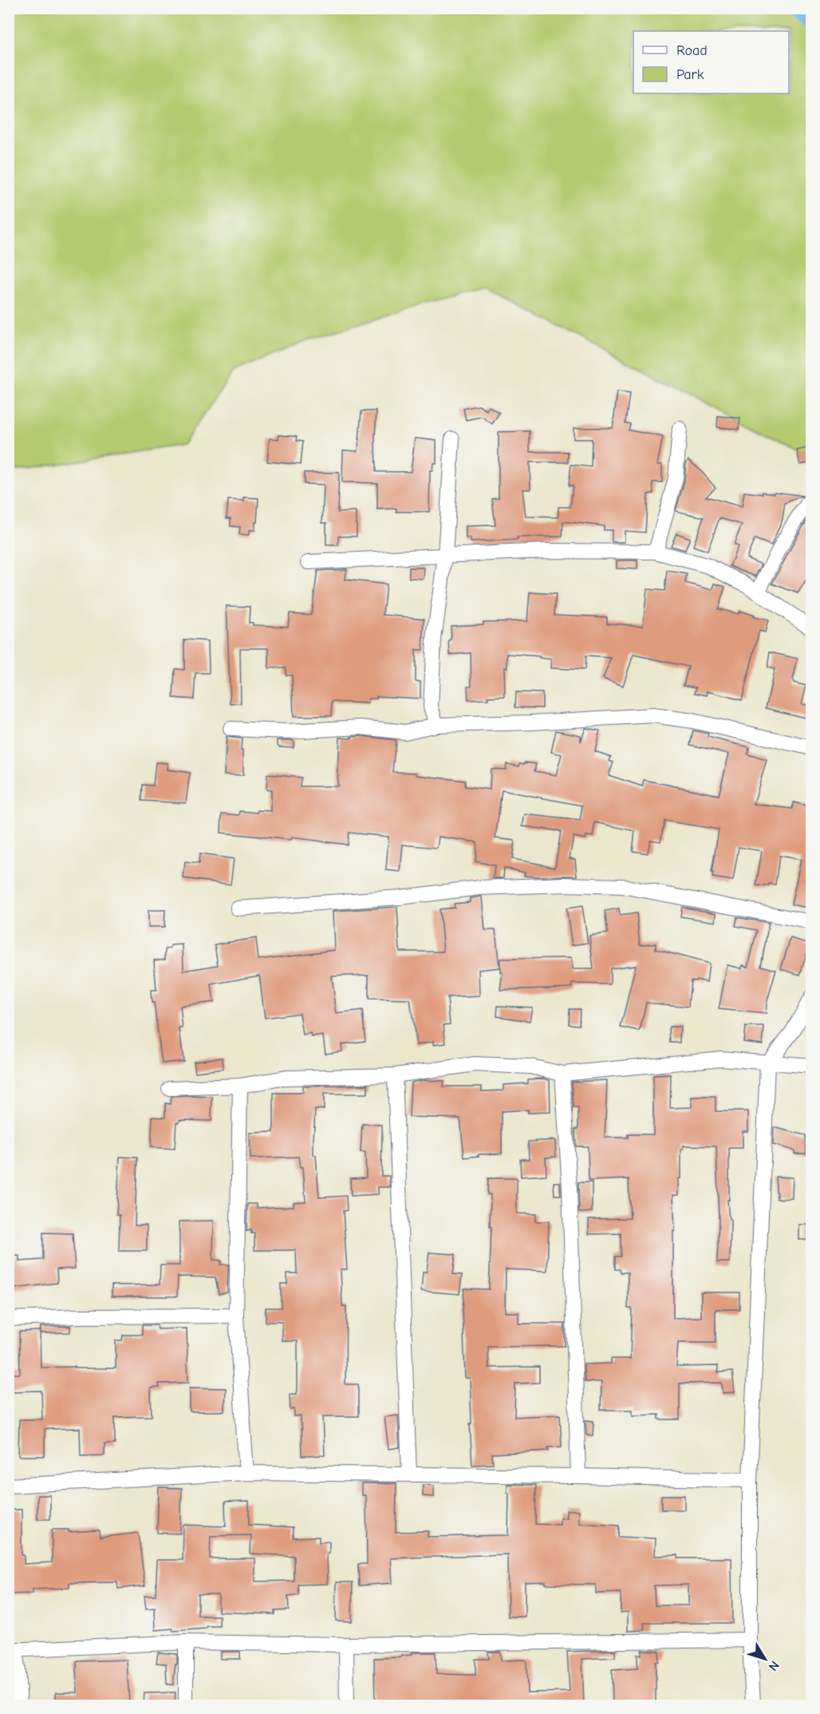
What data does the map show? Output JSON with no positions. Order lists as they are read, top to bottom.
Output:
{
  "legend": ["Road", "Park"],
  "north": "bottom right"
}
